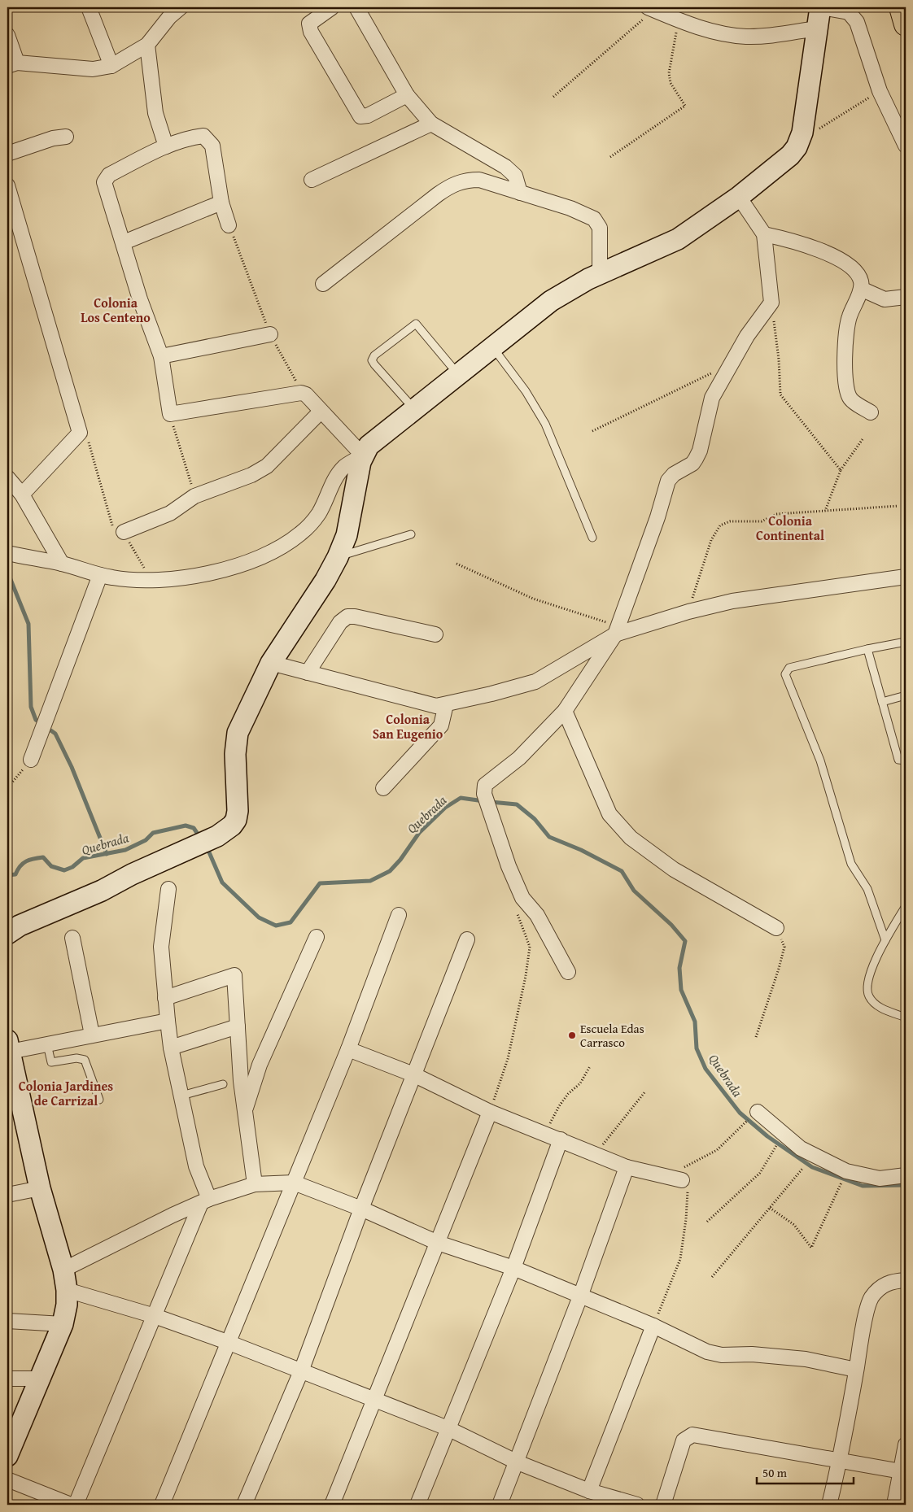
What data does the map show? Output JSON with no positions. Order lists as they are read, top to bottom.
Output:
{
  "districts": [
    "Colonia Los Centeno",
    "Colonia Continental",
    "Colonia San Eugenio",
    "Colonia Jardines de Carrizal"
  ],
  "water": ["Quebrada"],
  "places": ["Escuela Edas Carrasco"],
  "scale_bar": "50 m"
}
